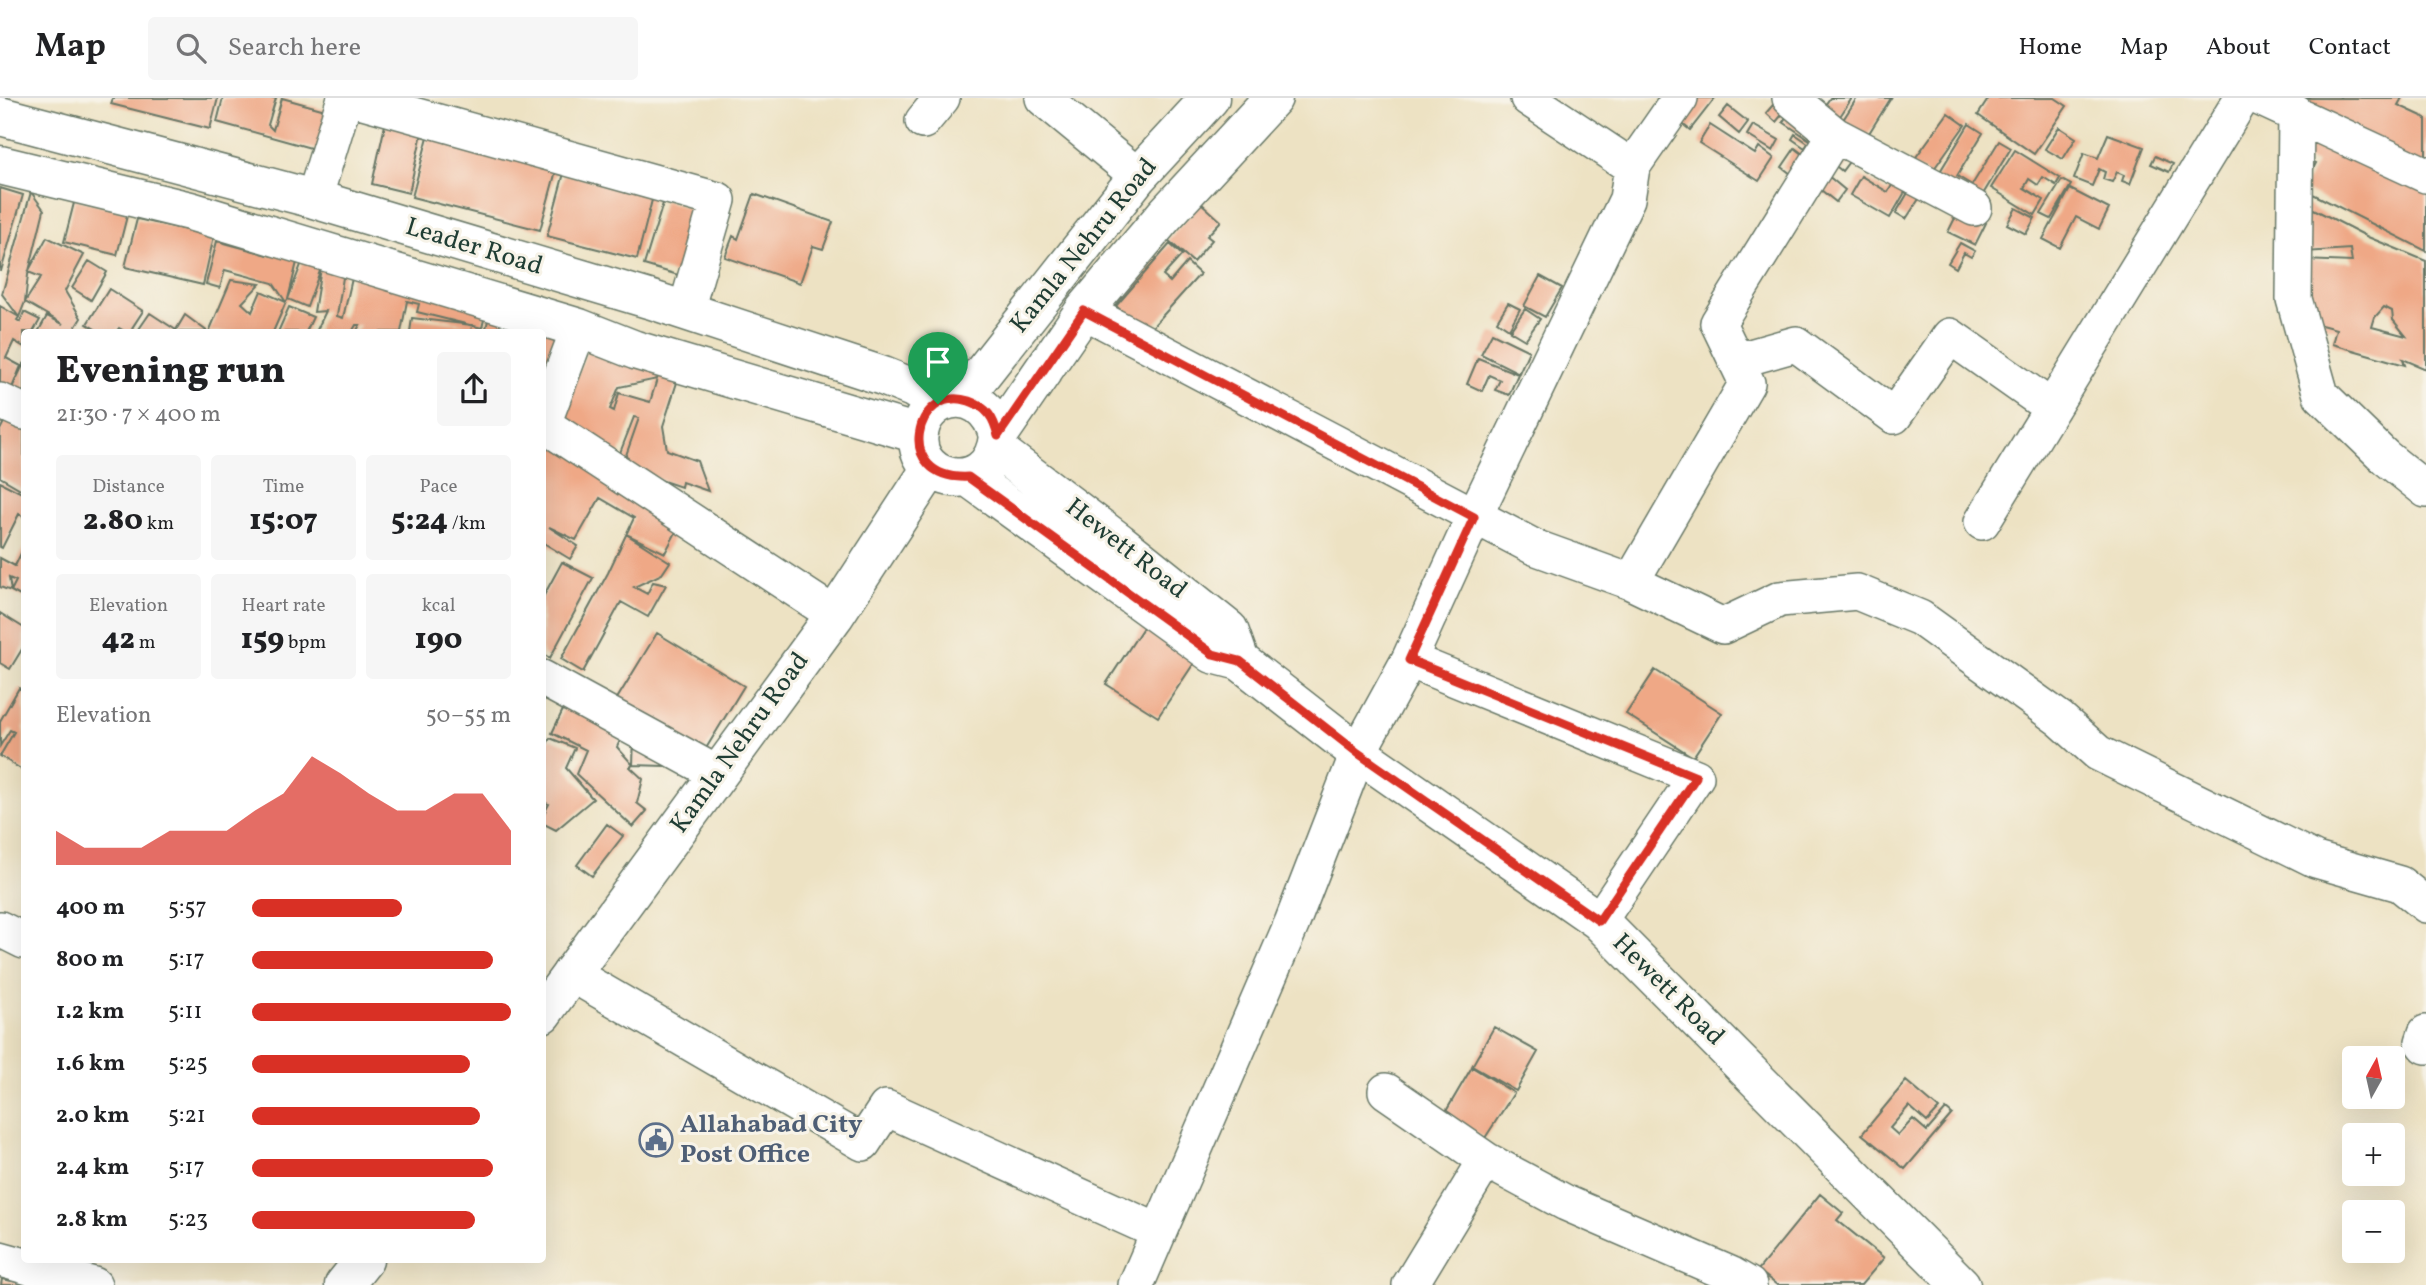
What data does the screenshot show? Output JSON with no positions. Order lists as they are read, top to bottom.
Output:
{
  "streets": {
    "main road": ["Kamla Nehru Road", "Leader Road", "Hewett Road"]
  },
  "crossings": [
    ["Kamla Nehru Road", "Leader Road"],
    ["Kamla Nehru Road", "Hewett Road"],
    ["Leader Road", "Hewett Road"]
  ],
  "places": {
    "public building": ["Allahabad City Post Office"]
  },
  "north": "top",
  "page": {
    "header": "Map",
    "search": "Search here",
    "nav": [
      "Home",
      "Map",
      "About",
      "Contact"
    ],
    "heading": ["Evening run", "21:30 · 7 × 400 m"],
    "stats": [
      ["Distance", "2.80 km"],
      ["Time", "15:07"],
      ["Pace", "5:24 /km"],
      ["Elevation", "42 m"],
      ["Heart rate", "159 bpm"],
      ["kcal", "190"]
    ],
    "chart": ["Elevation", "50–55 m"],
    "list": [
      {
        "name": "400 m",
        "note": "5:57"
      },
      {
        "name": "800 m",
        "note": "5:17"
      },
      {
        "name": "1.2 km",
        "note": "5:11"
      },
      {
        "name": "1.6 km",
        "note": "5:25"
      },
      {
        "name": "2.0 km",
        "note": "5:21"
      },
      {
        "name": "2.4 km",
        "note": "5:17"
      },
      {
        "name": "2.8 km",
        "note": "5:23"
      }
    ],
    "map_buttons": ["+", "−"]
  }
}
